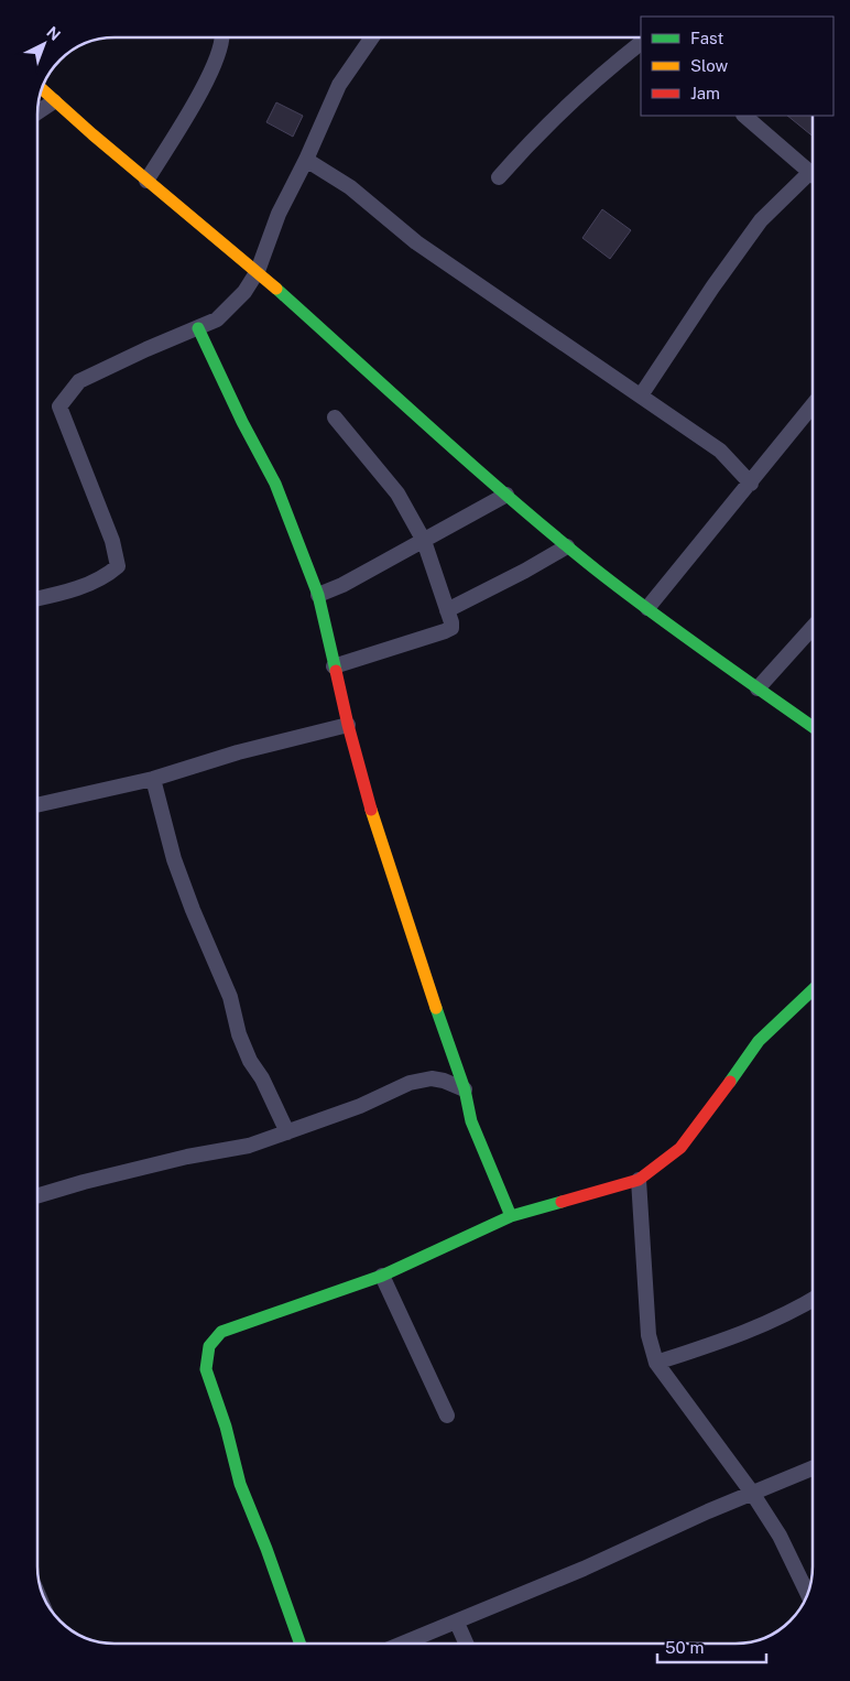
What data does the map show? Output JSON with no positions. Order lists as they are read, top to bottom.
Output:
{
  "legend": ["Fast", "Slow", "Jam"],
  "scale_bar": "50 m",
  "north": "top right"
}
